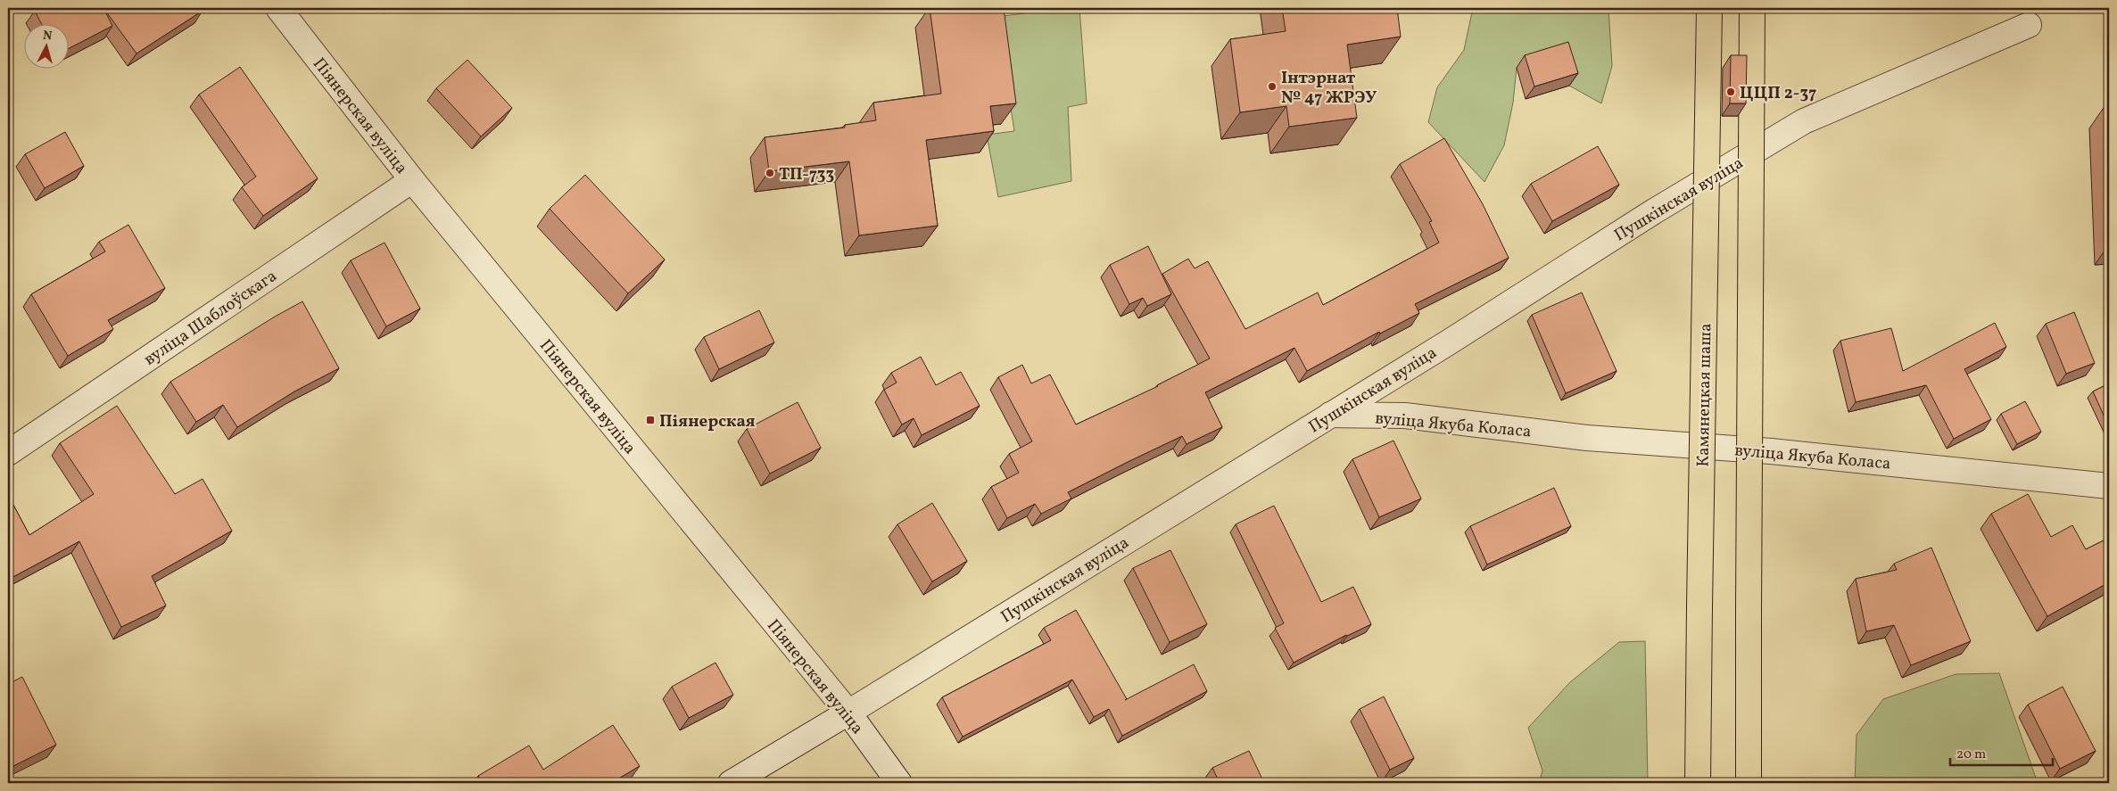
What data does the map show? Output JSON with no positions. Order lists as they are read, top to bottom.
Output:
{
  "streets": {
    "main road": ["Камянецкая шаша"],
    "street": [
      "Піянерская вуліца",
      "Пушкінская вуліца",
      "вуліца Шаблоўскага",
      "вуліца Якуба Коласа"
    ]
  },
  "crossings": [
    ["Піянерская вуліца", "Пушкінская вуліца"],
    ["Піянерская вуліца", "вуліца Шаблоўскага"],
    ["Пушкінская вуліца", "вуліца Якуба Коласа"]
  ],
  "places": {
    "other": ["Інтэрнат № 47 ЖРЭУ", "ЦЦП 2-37", "ТП-733"],
    "transit": ["Піянерская"]
  },
  "scale_bar": "20 m",
  "north": "top"
}
